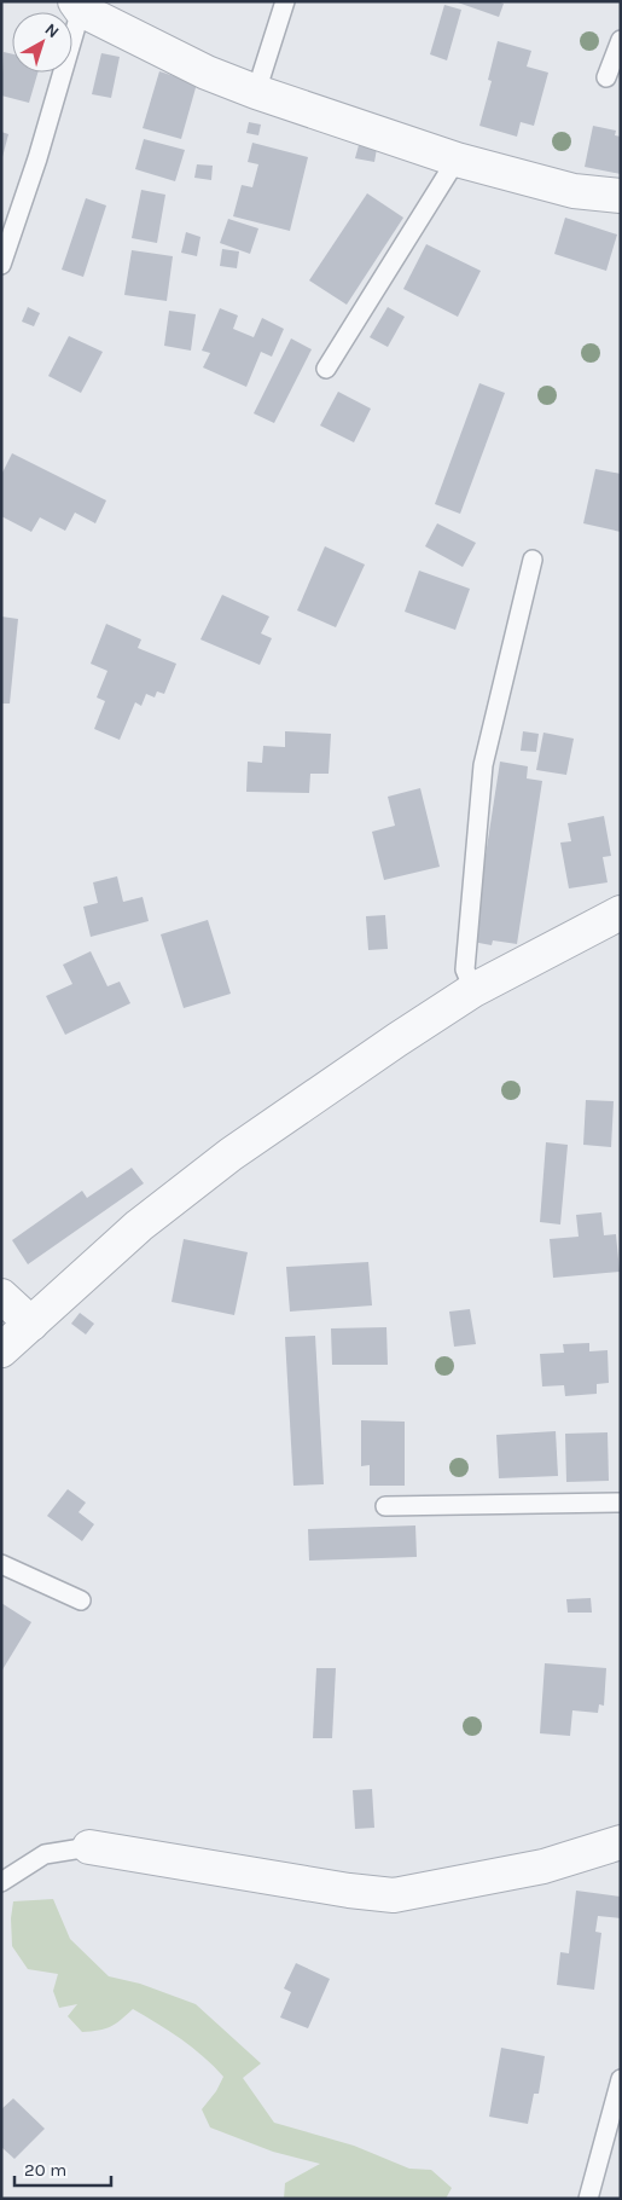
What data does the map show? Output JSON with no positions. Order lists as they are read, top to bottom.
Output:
{
  "scale_bar": "20 m",
  "north": "top right"
}
